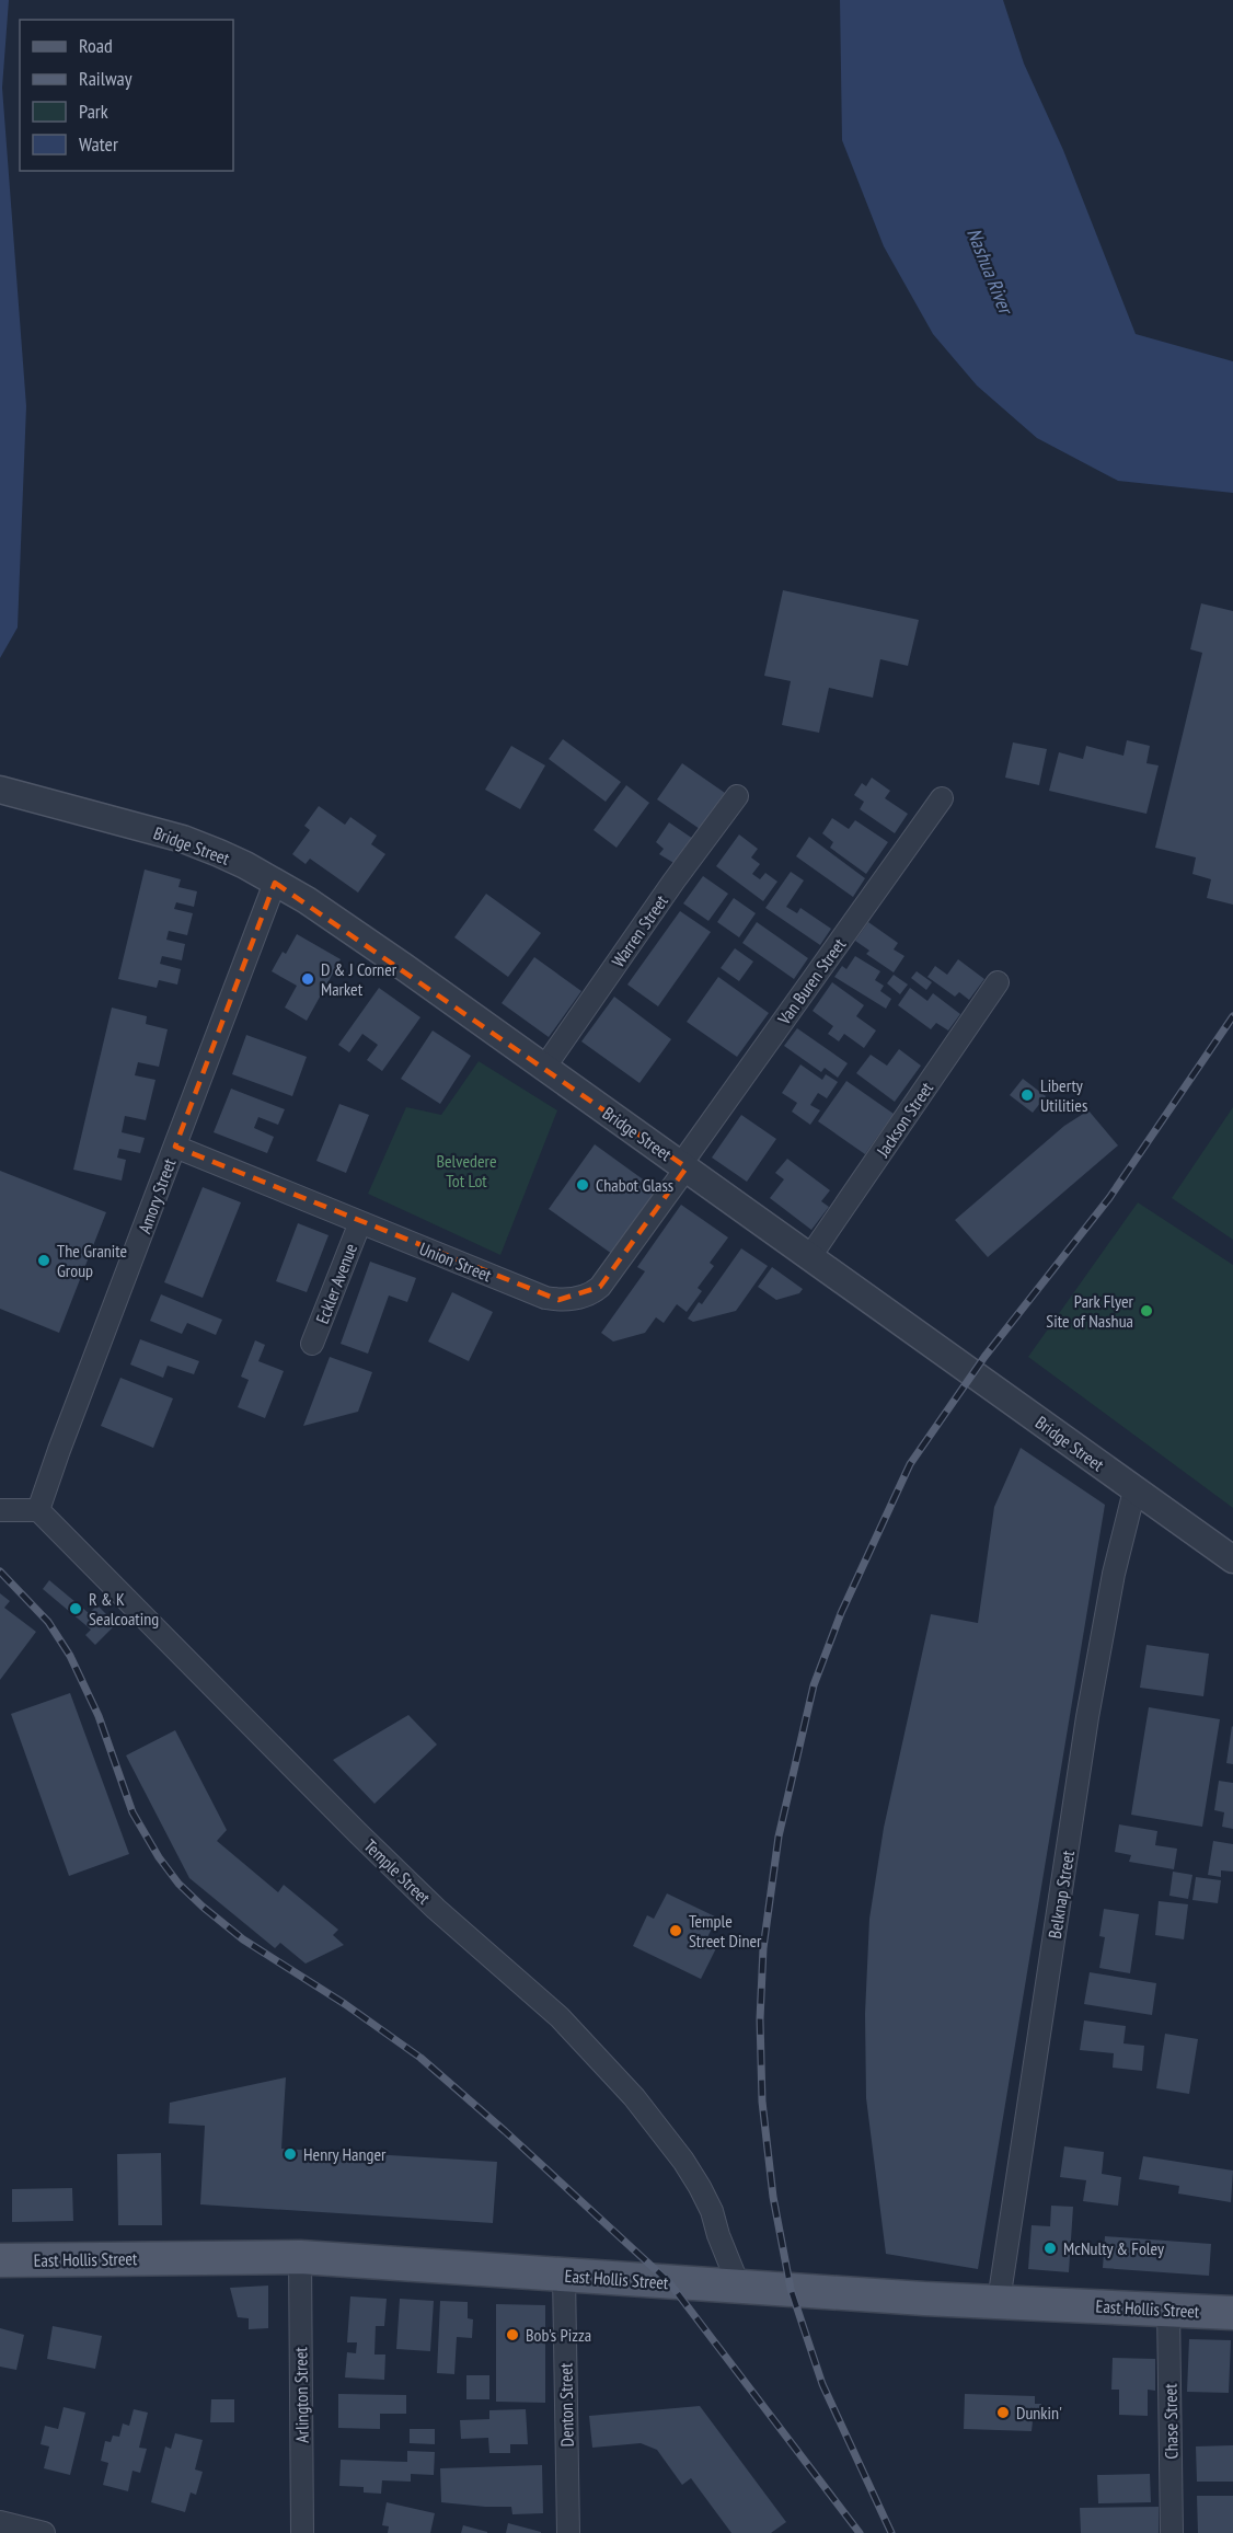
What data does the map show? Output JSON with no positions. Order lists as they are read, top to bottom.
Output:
{
  "streets": {
    "main road": ["East Hollis Street"],
    "street": [
      "Bridge Street",
      "Warren Street",
      "Van Buren Street",
      "Jackson Street",
      "Amory Street",
      "Union Street",
      "Eckler Avenue",
      "Temple Street",
      "Belknap Street",
      "Arlington Street",
      "Denton Street",
      "Chase Street"
    ]
  },
  "crossings": [
    ["Bridge Street", "Warren Street"],
    ["Bridge Street", "Van Buren Street"],
    ["Bridge Street", "Jackson Street"],
    ["Bridge Street", "Amory Street"],
    ["Bridge Street", "Union Street"],
    ["Bridge Street", "Belknap Street"],
    ["Van Buren Street", "Union Street"],
    ["Amory Street", "Union Street"],
    ["Amory Street", "Temple Street"],
    ["Union Street", "Eckler Avenue"],
    ["Temple Street", "East Hollis Street"],
    ["Belknap Street", "East Hollis Street"],
    ["East Hollis Street", "Arlington Street"],
    ["East Hollis Street", "Denton Street"],
    ["East Hollis Street", "Chase Street"]
  ],
  "water": ["Nashua River"],
  "parks": ["Belvedere Tot Lot"],
  "places": [
    "D & J Corner Market",
    "Liberty Utilities",
    "Chabot Glass",
    "The Granite Group",
    "Park Flyer Site of Nashua",
    "R & K Sealcoating",
    "Temple Street Diner",
    "Henry Hanger",
    "McNulty & Foley",
    "Bob's Pizza",
    "Dunkin'"
  ],
  "legend": [
    "Road",
    "Railway",
    "Park",
    "Water"
  ]
}
